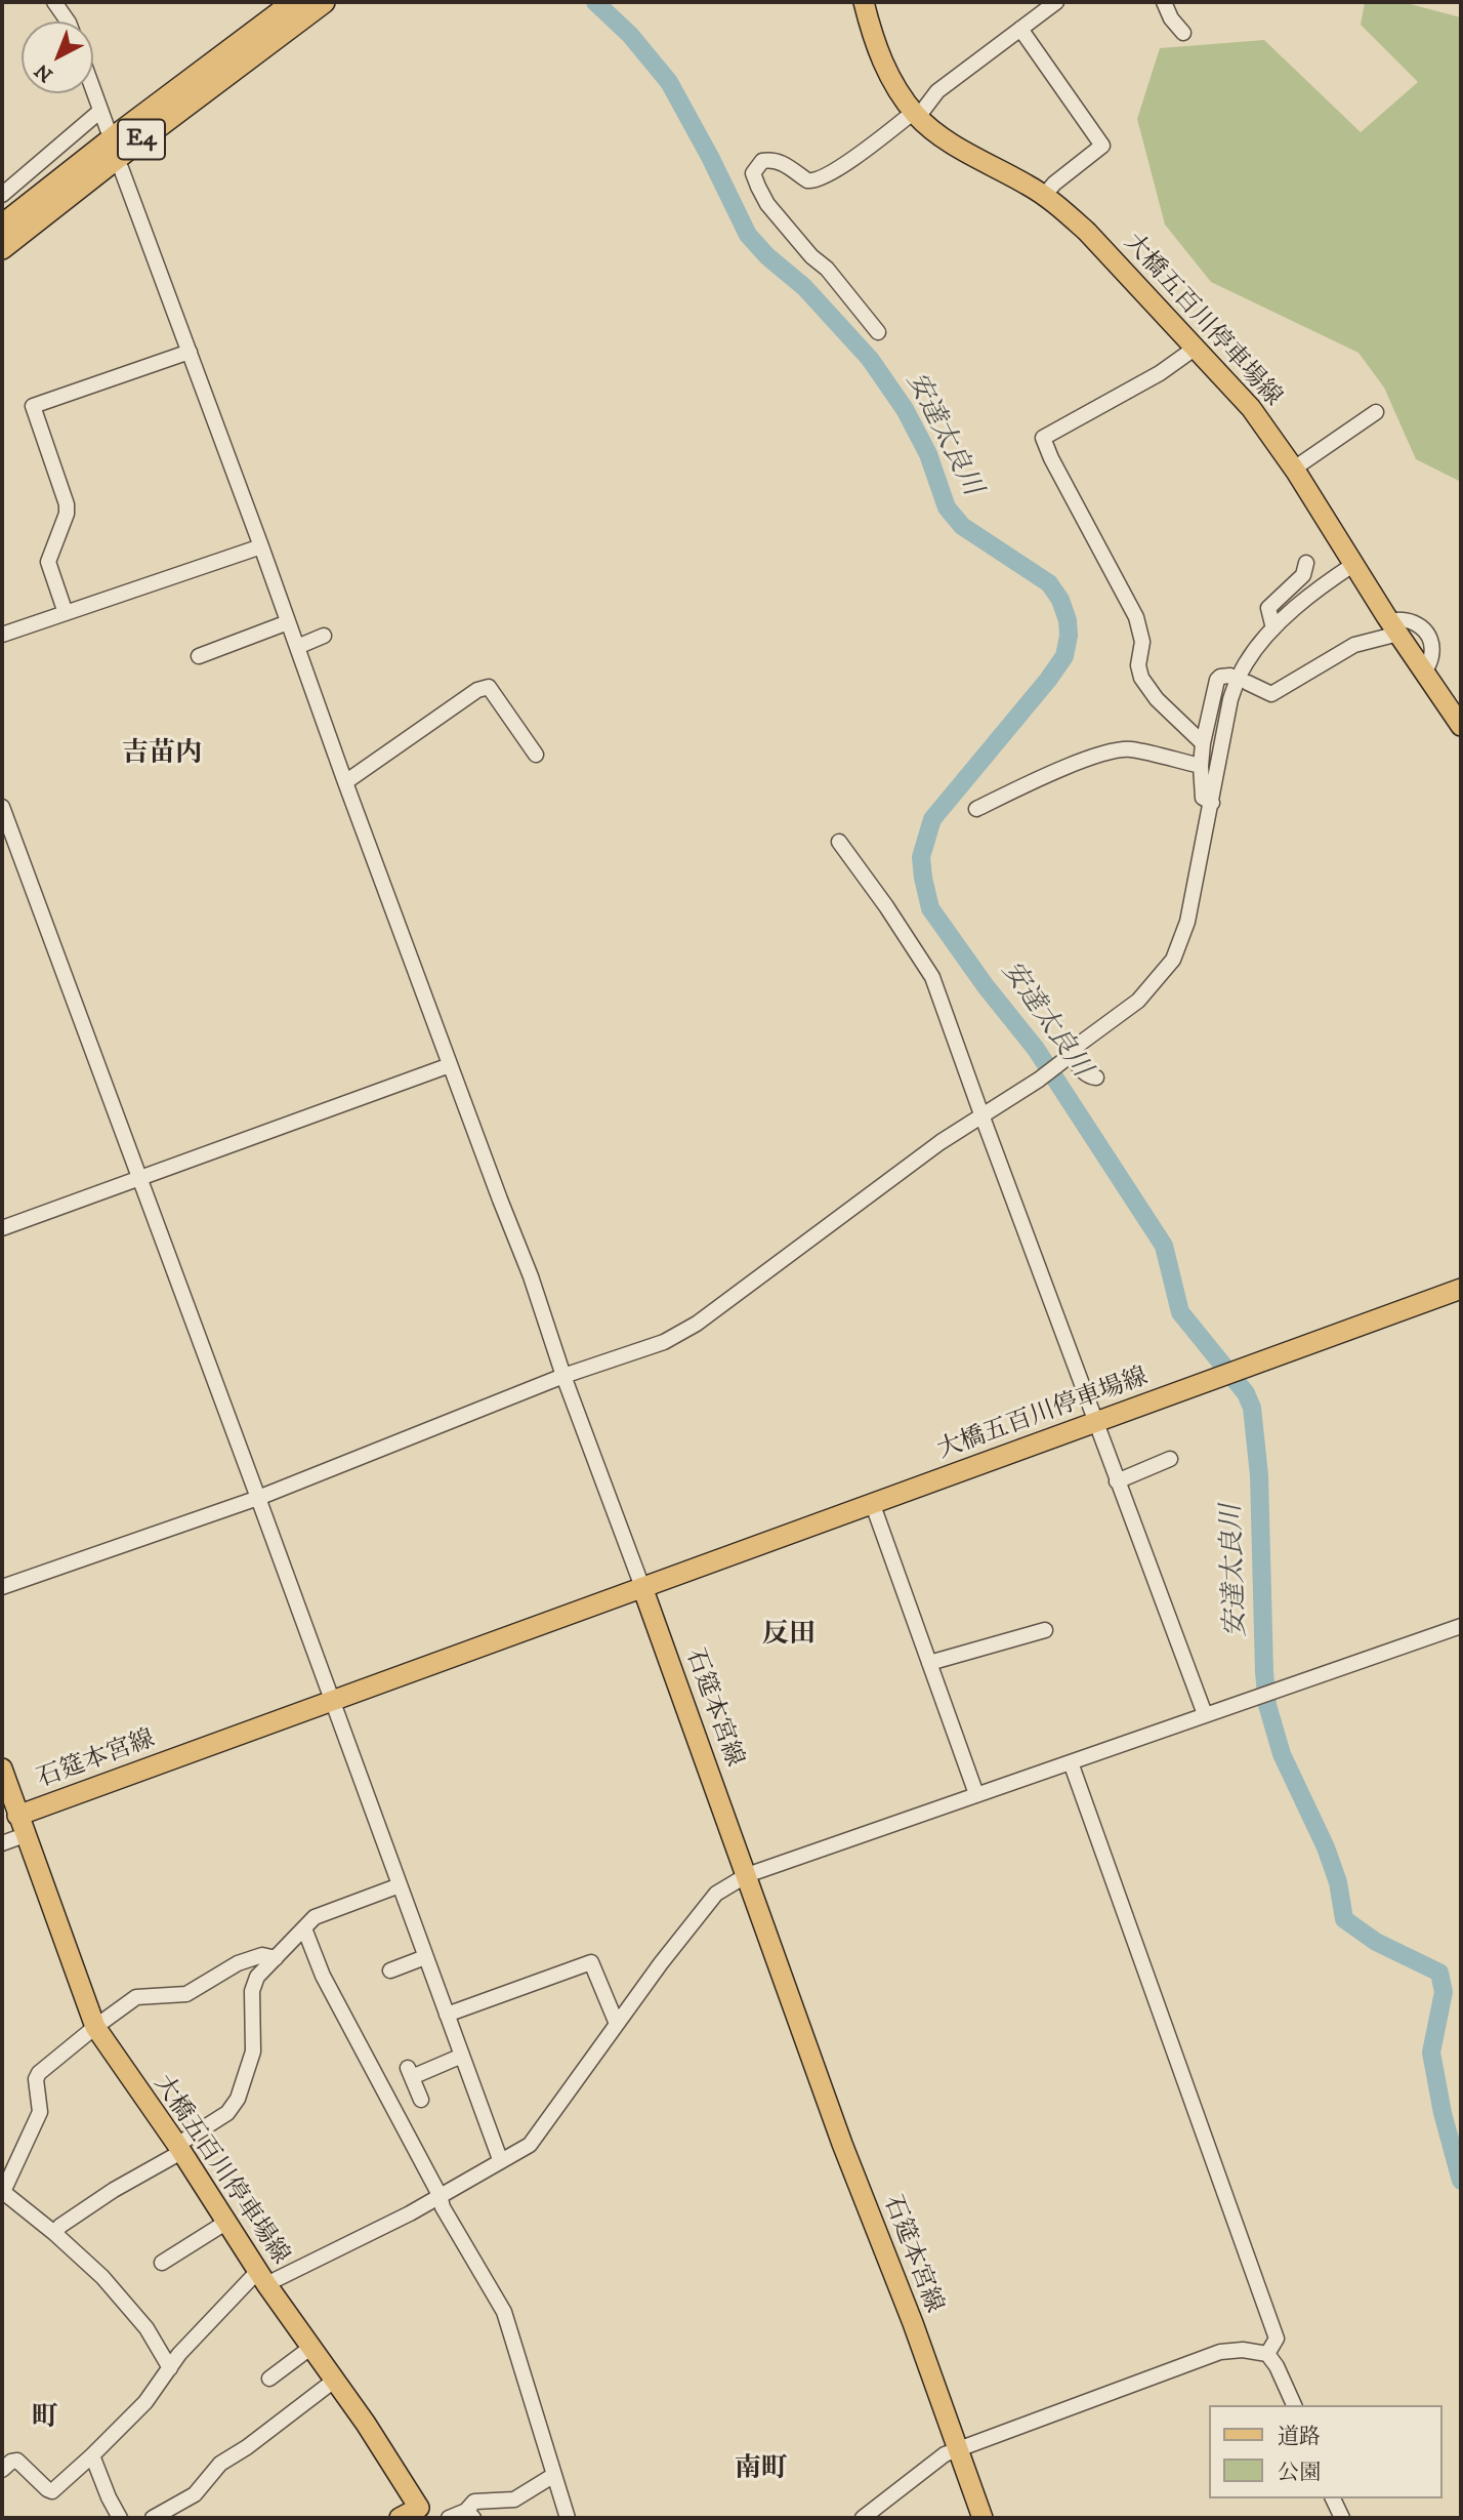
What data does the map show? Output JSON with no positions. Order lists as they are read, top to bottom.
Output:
{
  "streets": {
    "highway": ["E4"],
    "main road": ["大橋五百川停車場線", "石筵本宮線"]
  },
  "crossings": [
    ["大橋五百川停車場線", "石筵本宮線"]
  ],
  "districts": [
    "吉苗内",
    "反田",
    "町",
    "南町"
  ],
  "water": ["安達太良川"],
  "legend": ["道路", "公園"],
  "north": "bottom left"
}
